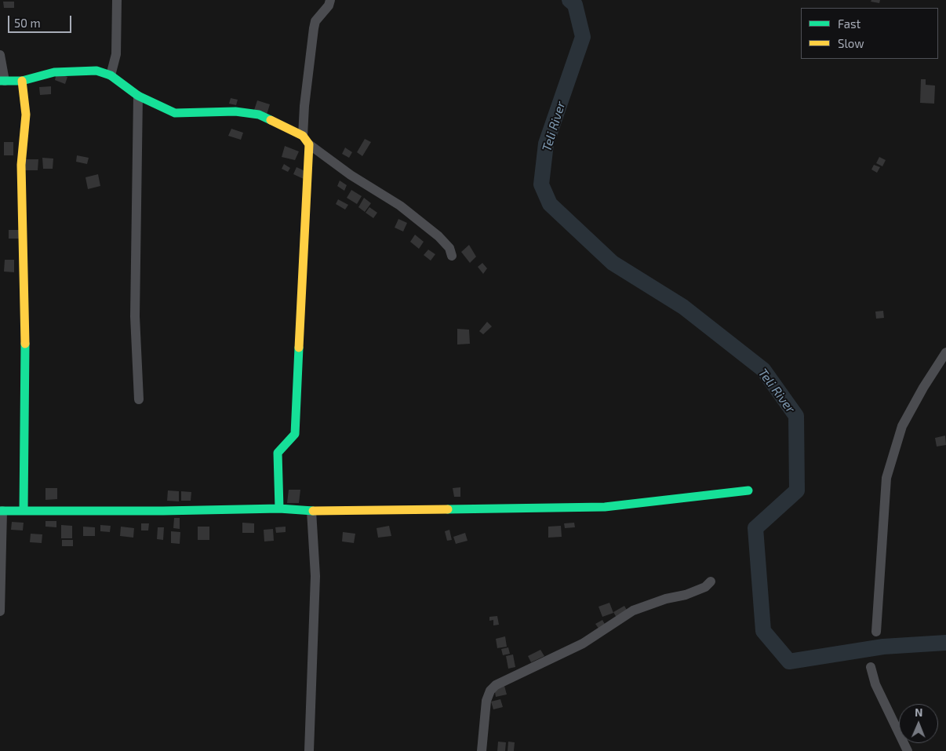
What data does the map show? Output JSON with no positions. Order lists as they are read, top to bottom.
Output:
{
  "water": ["Teli River"],
  "legend": ["Fast", "Slow"],
  "scale_bar": "50 m",
  "north": "top"
}
